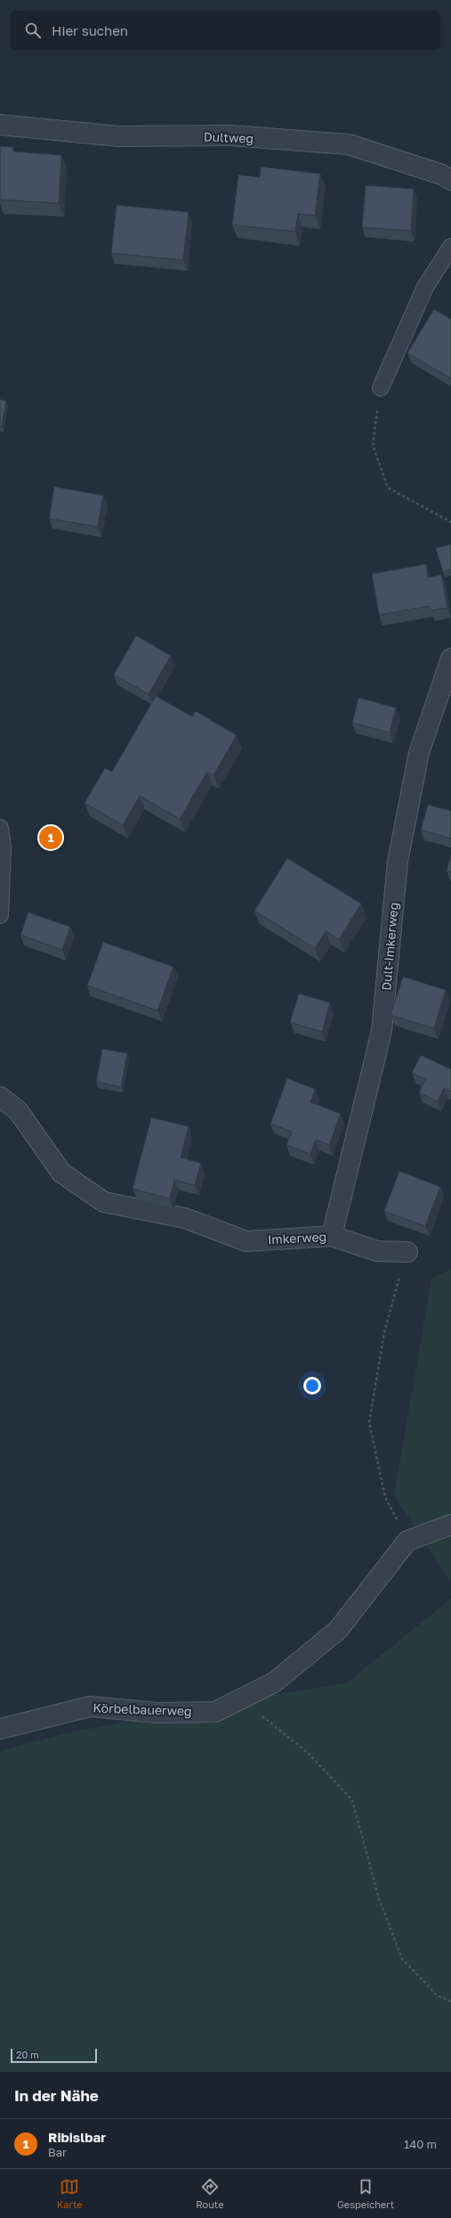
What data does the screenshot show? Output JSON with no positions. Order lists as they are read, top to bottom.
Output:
{
  "streets": {
    "street": [
      "Dultweg",
      "Dult-Imkerweg",
      "Imkerweg",
      "Körbelbauerweg"
    ]
  },
  "crossings": [
    ["Dult-Imkerweg", "Imkerweg"]
  ],
  "scale_bar": "20 m",
  "page": {
    "search": "Hier suchen",
    "pins": "1",
    "scale": "20 m",
    "heading": "In der Nähe",
    "list": [
      {
        "mark": "1",
        "name": "Ribislbar",
        "note": "Bar",
        "value": "140 m"
      }
    ],
    "nav": ["Karte", "Route", "Gespeichert"]
  }
}
